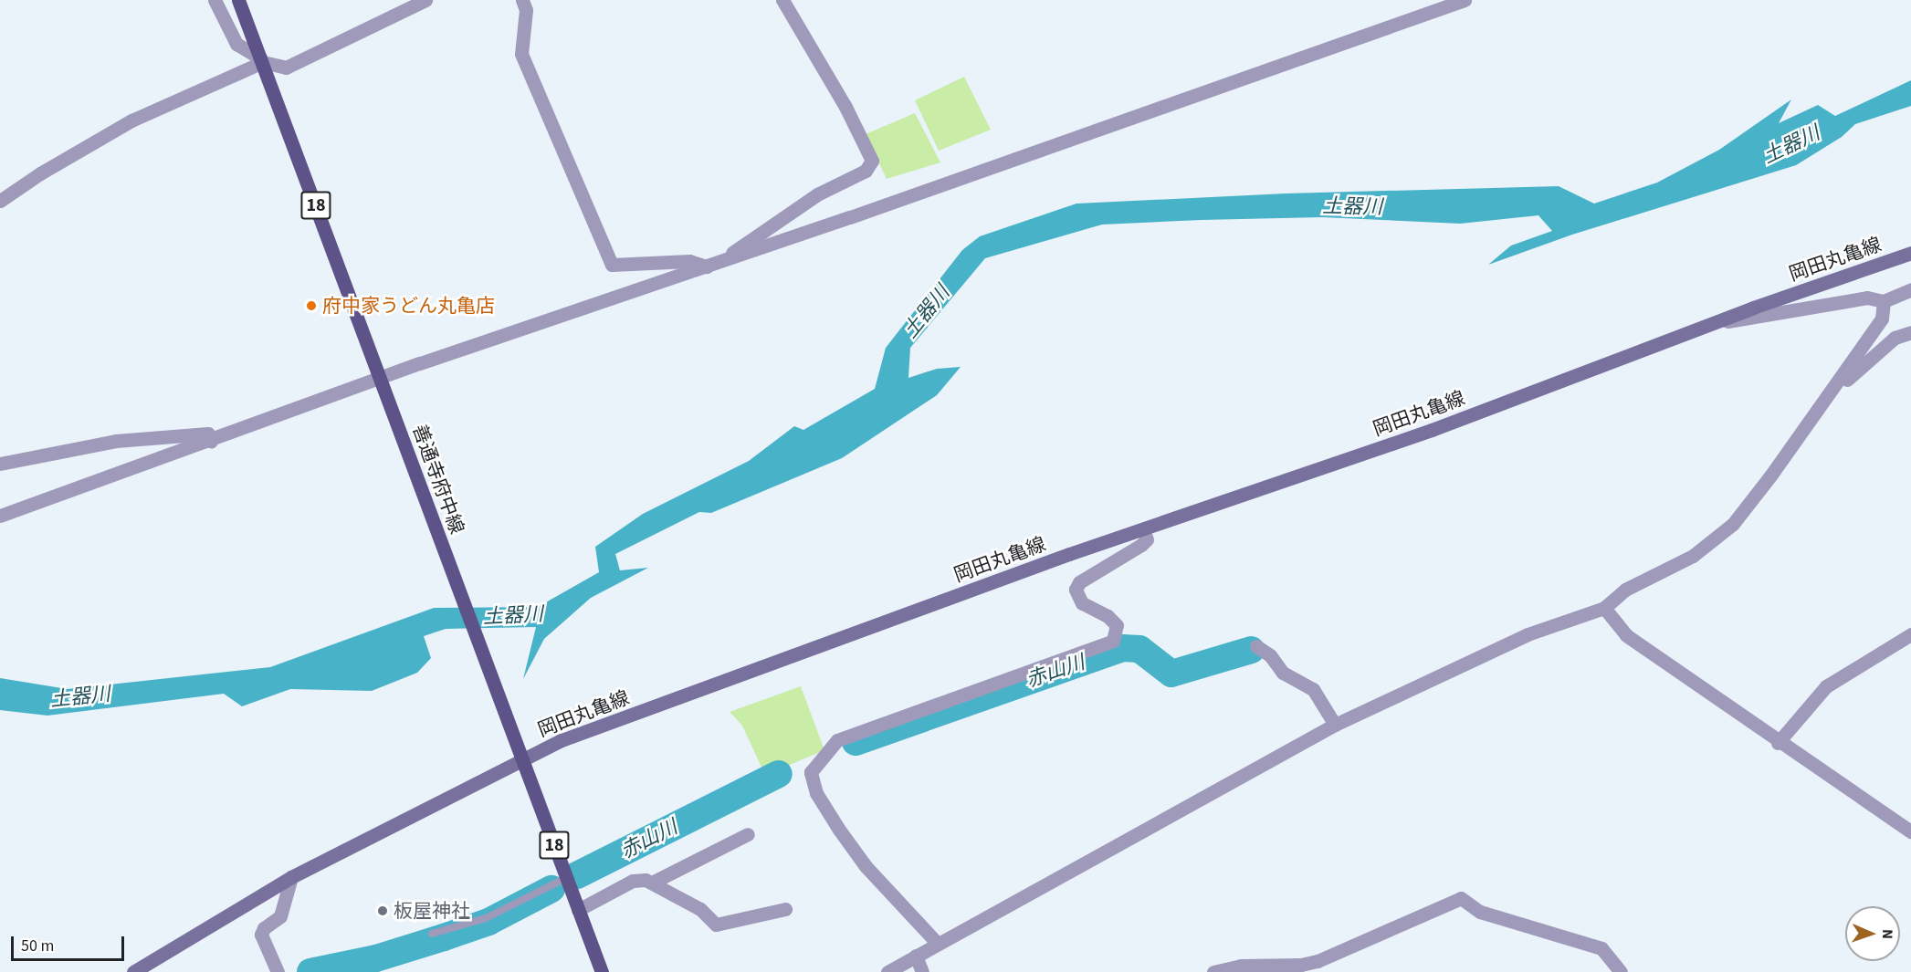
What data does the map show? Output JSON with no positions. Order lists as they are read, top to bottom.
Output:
{
  "streets": {
    "main road": ["18", "岡田丸亀線", "善通寺府中線"]
  },
  "crossings": [
    ["岡田丸亀線", "善通寺府中線"]
  ],
  "water": ["土器川", "赤山川"],
  "places": ["府中家うどん丸亀店", "板屋神社"],
  "scale_bar": "50 m",
  "north": "right"
}
